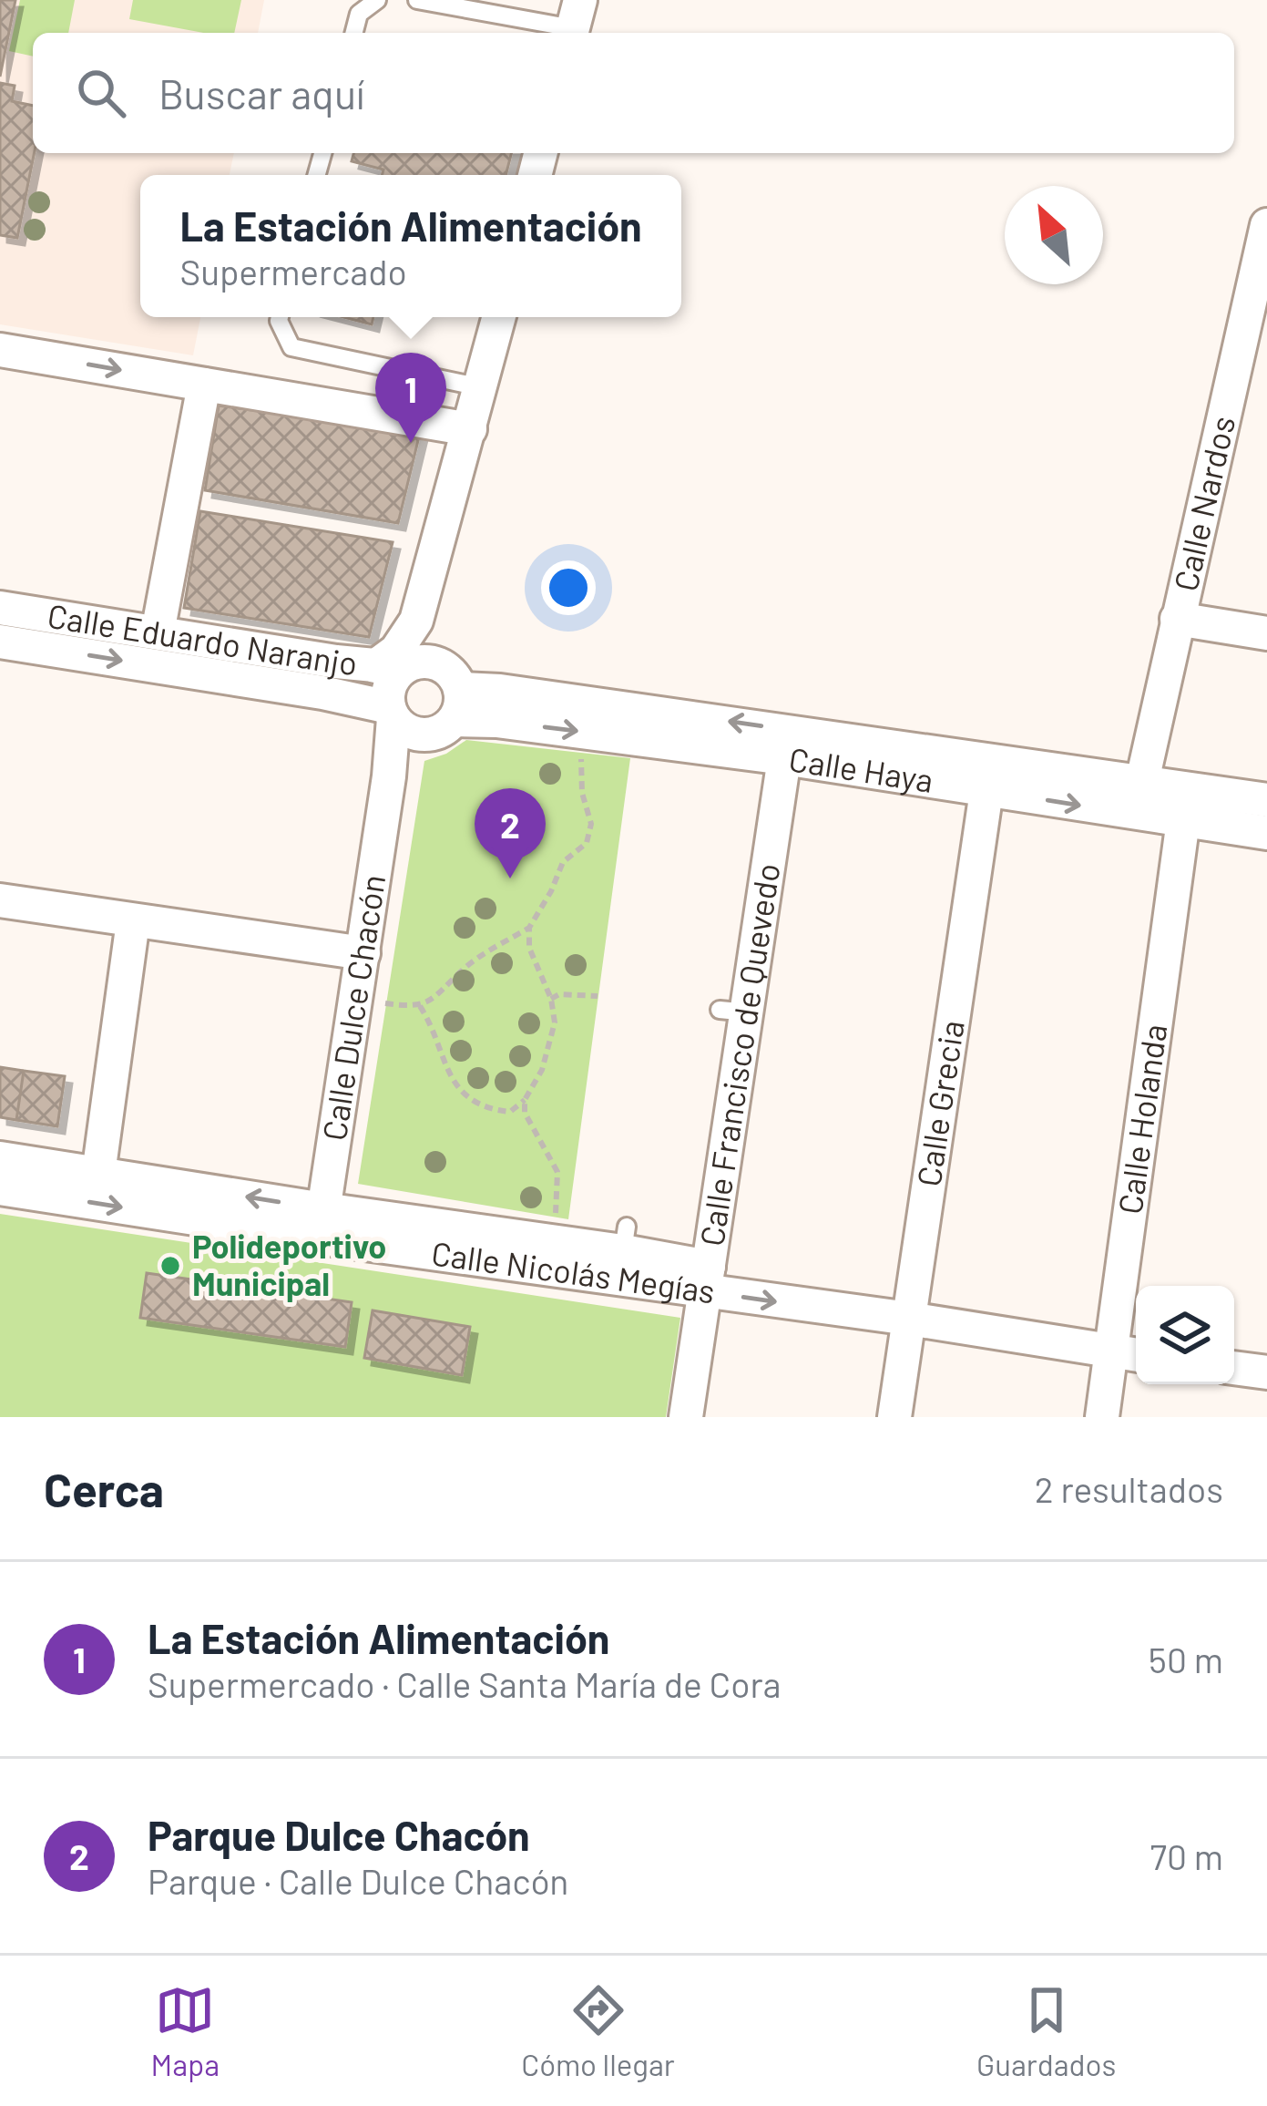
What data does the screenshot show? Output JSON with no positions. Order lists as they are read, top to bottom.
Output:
{
  "streets": {
    "street": [
      "Calle Nardos",
      "Calle Eduardo Naranjo",
      "Calle Haya",
      "Calle Dulce Chacón",
      "Calle Francisco de Quevedo",
      "Calle Grecia",
      "Calle Holanda",
      "Calle Nicolás Megías"
    ]
  },
  "crossings": [
    ["Calle Eduardo Naranjo", "Calle Haya"],
    ["Calle Eduardo Naranjo", "Calle Dulce Chacón"],
    ["Calle Haya", "Calle Dulce Chacón"],
    ["Calle Haya", "Calle Francisco de Quevedo"],
    ["Calle Haya", "Calle Grecia"],
    ["Calle Haya", "Calle Holanda"],
    ["Calle Dulce Chacón", "Calle Nicolás Megías"],
    ["Calle Francisco de Quevedo", "Calle Nicolás Megías"],
    ["Calle Grecia", "Calle Nicolás Megías"],
    ["Calle Holanda", "Calle Nicolás Megías"]
  ],
  "places": ["Polideportivo Municipal"],
  "north": "top left",
  "page": {
    "search": "Buscar aquí",
    "popup": ["La Estación Alimentación", "Supermercado"],
    "pins": ["1", "2"],
    "heading": ["Cerca", "2 resultados"],
    "list": [
      {
        "mark": "1",
        "name": "La Estación Alimentación",
        "note": "Supermercado · Calle Santa María de Cora",
        "value": "50 m"
      },
      {
        "mark": "2",
        "name": "Parque Dulce Chacón",
        "note": "Parque · Calle Dulce Chacón",
        "value": "70 m"
      }
    ],
    "nav": ["Mapa", "Cómo llegar", "Guardados"]
  }
}
